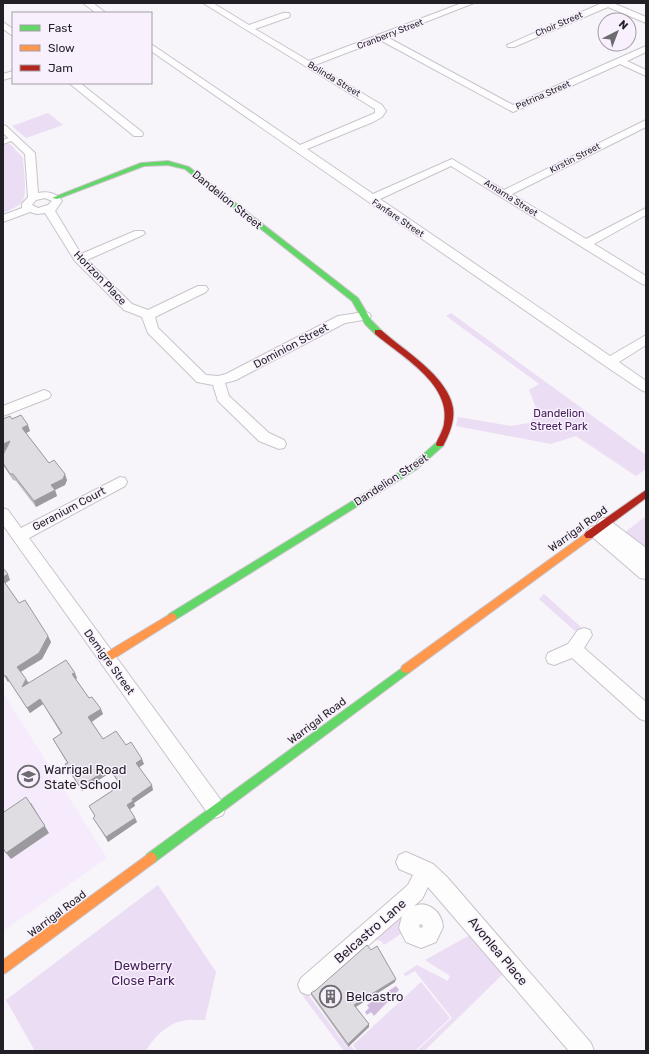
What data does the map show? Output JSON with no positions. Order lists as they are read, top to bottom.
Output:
{
  "streets": {
    "street": [
      "Choir Street",
      "Cranberry Street",
      "Bolinda Street",
      "Petrina Street",
      "Kirstin Street",
      "Amarna Street",
      "Dandelion Street",
      "Fanfare Street",
      "Horizon Place",
      "Dominion Street",
      "Geranium Court",
      "Warrigal Road",
      "Demigre Street",
      "Belcastro Lane",
      "Avonlea Place"
    ]
  },
  "crossings": [
    ["Cranberry Street", "Bolinda Street"],
    ["Cranberry Street", "Petrina Street"],
    ["Bolinda Street", "Fanfare Street"],
    ["Kirstin Street", "Amarna Street"],
    ["Amarna Street", "Fanfare Street"],
    ["Dandelion Street", "Dominion Street"],
    ["Dandelion Street", "Demigre Street"],
    ["Geranium Court", "Demigre Street"],
    ["Warrigal Road", "Demigre Street"],
    ["Belcastro Lane", "Avonlea Place"]
  ],
  "parks": ["Dandelion Street Park", "Dewberry Close Park"],
  "places": {
    "school or university": ["Warrigal Road State School"],
    "building": ["Belcastro"]
  },
  "legend": ["Fast", "Slow", "Jam"],
  "north": "top right"
}
